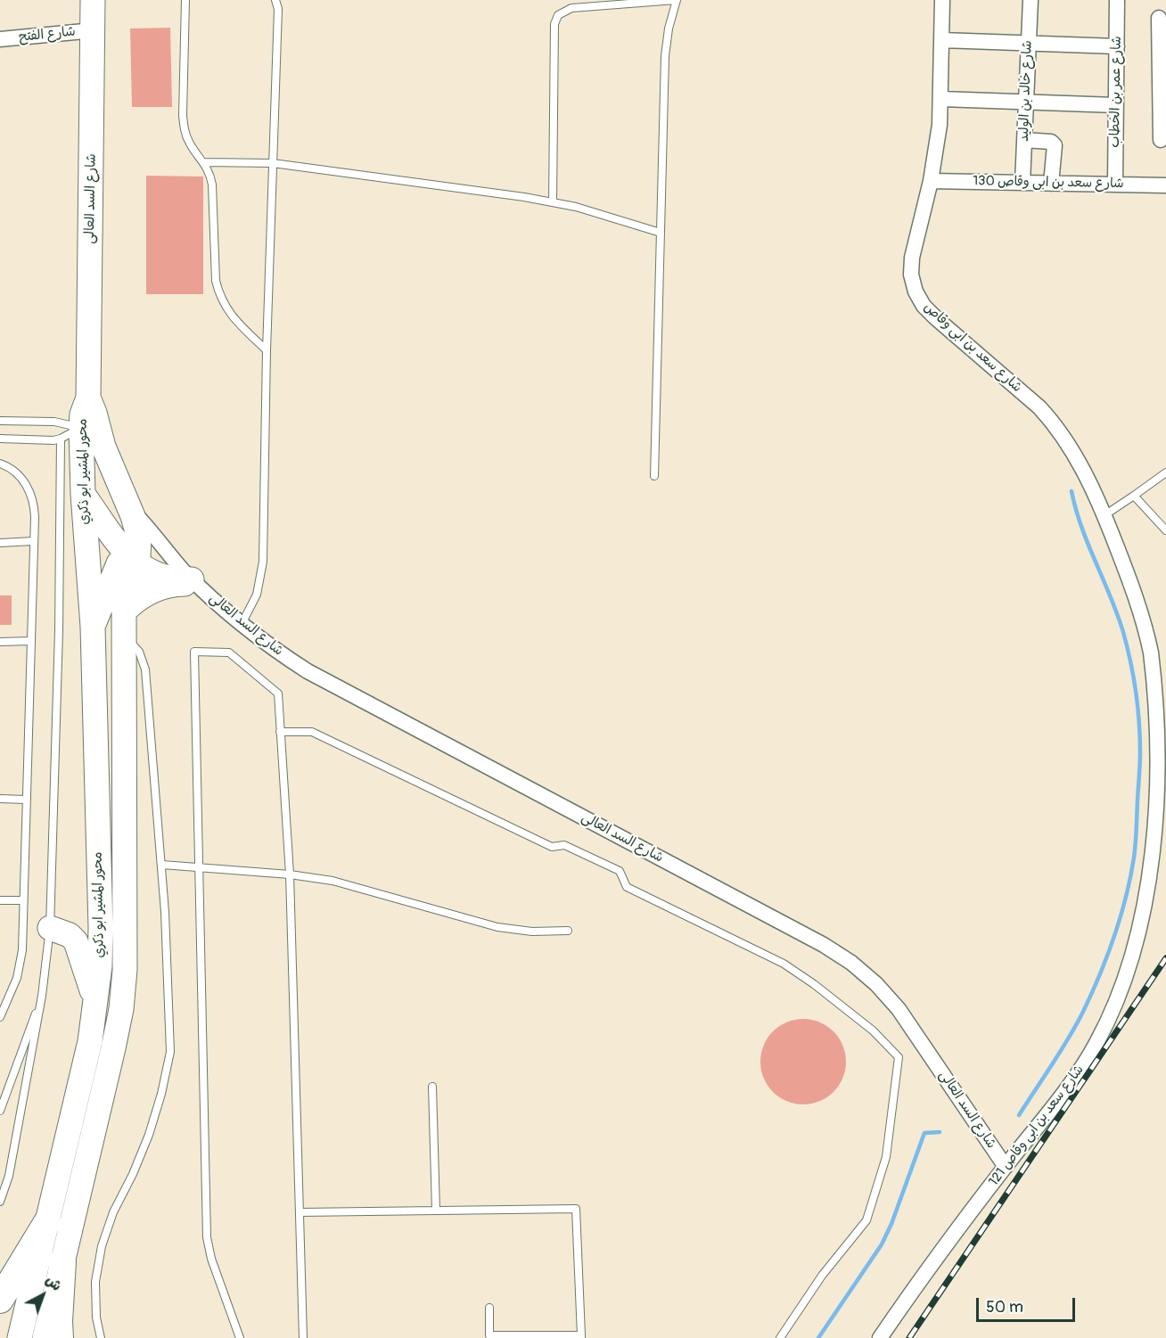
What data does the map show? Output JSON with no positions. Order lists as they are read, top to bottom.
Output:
{
  "streets": {
    "main road": ["شارع السد العالى", "محور المشير ابو ذكري"],
    "street": [
      "شارع الفتح",
      "شارع خالد بن الوليد",
      "شارع عمر بن الخطاب",
      "شارع سعد بن ابى وقاص 130",
      "شارع سعد بن ابى وقاص",
      "شارع سعد بن ابى وقاص 121"
    ]
  },
  "crossings": [
    ["شارع الفتح", "شارع السد العالى"],
    ["شارع خالد بن الوليد", "شارع سعد بن ابى وقاص 130"],
    ["شارع عمر بن الخطاب", "شارع سعد بن ابى وقاص 130"],
    ["شارع سعد بن ابى وقاص 130", "شارع سعد بن ابى وقاص"],
    ["شارع السد العالى", "محور المشير ابو ذكري"],
    ["شارع السد العالى", "شارع سعد بن ابى وقاص 121"],
    ["شارع سعد بن ابى وقاص", "شارع سعد بن ابى وقاص 121"]
  ],
  "scale_bar": "50 m",
  "north": "top right"
}
